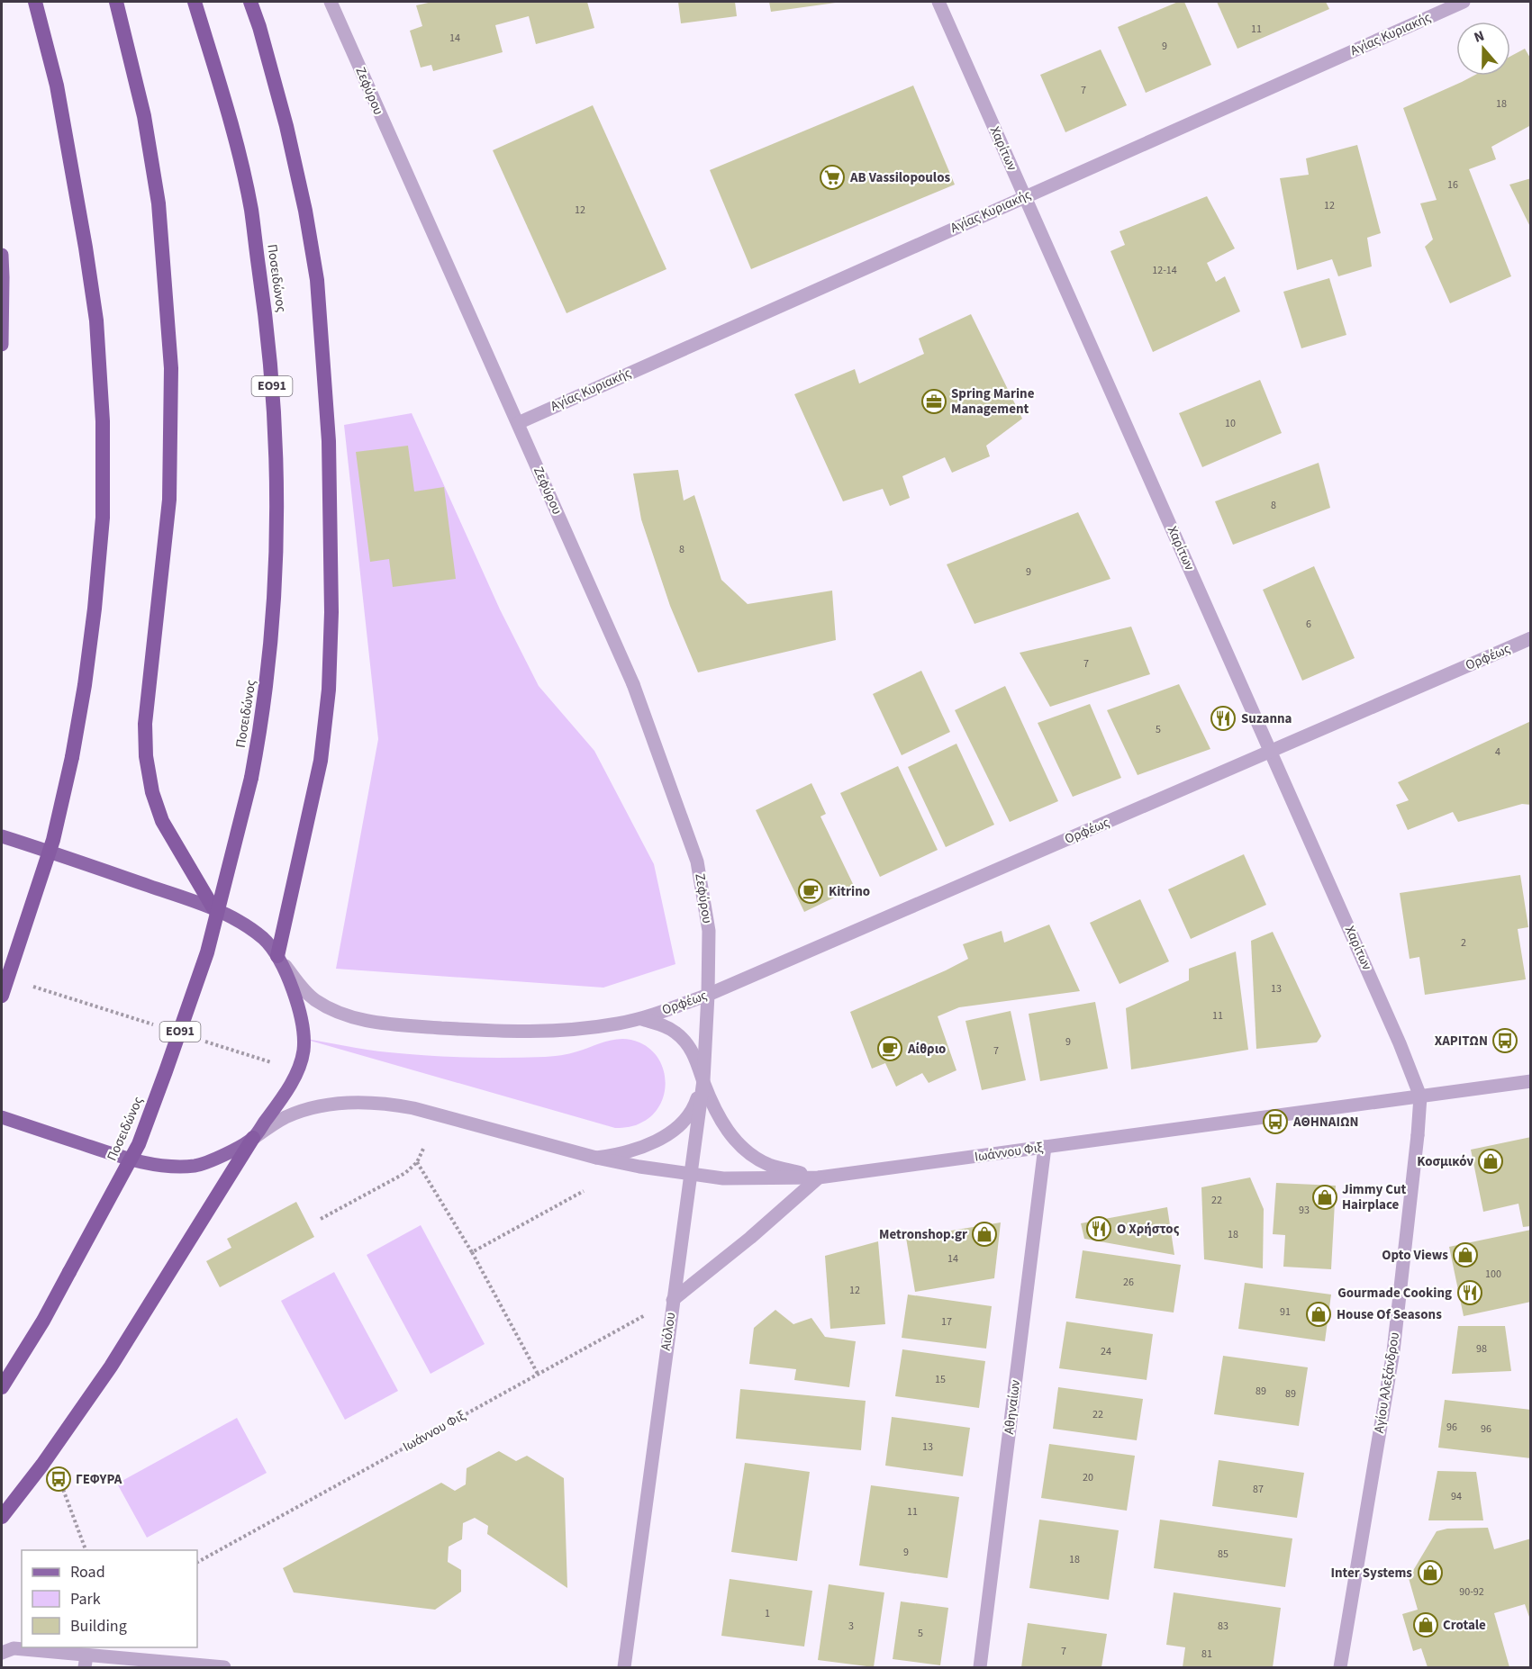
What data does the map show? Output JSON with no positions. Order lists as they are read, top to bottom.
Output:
{
  "streets": {
    "highway": ["Ποσειδώνος", "ΕΟ91"],
    "street": [
      "Αγίας Κυριακής",
      "Ζεφύρου",
      "Χαρίτων",
      "Ορφέως",
      "Ιωάννου Φιξ",
      "Αιόλου",
      "Αγίου Αλεξάνδρου",
      "Αθηναίων"
    ]
  },
  "crossings": [
    ["Αγίας Κυριακής", "Ζεφύρου"],
    ["Αγίας Κυριακής", "Χαρίτων"],
    ["Ζεφύρου", "Ορφέως"],
    ["Ζεφύρου", "Αιόλου"],
    ["Χαρίτων", "Ορφέως"],
    ["Χαρίτων", "Ιωάννου Φιξ"],
    ["Χαρίτων", "Αγίου Αλεξάνδρου"],
    ["Ορφέως", "Αιόλου"],
    ["Ιωάννου Φιξ", "Αιόλου"],
    ["Ιωάννου Φιξ", "Αγίου Αλεξάνδρου"],
    ["Ιωάννου Φιξ", "Αθηναίων"]
  ],
  "places": {
    "supermarket": ["AB Vassilopoulos"],
    "office": ["Spring Marine Management"],
    "restaurant": ["Suzanna", "Ο Χρήστος", "Gourmade Cooking"],
    "cafe": ["Kitrino", "Αίθριο"],
    "bus stop": ["ΧΑΡΙΤΩΝ", "ΑΘΗΝΑΙΩΝ", "ΓΕΦΥΡΑ"],
    "shop": [
      "Κοσμικόν",
      "Jimmy Cut Hairplace",
      "Metronshop.gr",
      "Opto Views",
      "House Of Seasons",
      "Inter Systems",
      "Crotale"
    ]
  },
  "house_numbers": [
    "11",
    "14",
    "9",
    "7",
    "18",
    "16",
    "12",
    "12",
    "12-14",
    "10",
    "8",
    "8",
    "9",
    "6",
    "7",
    "5",
    "4",
    "2",
    "13",
    "11",
    "9",
    "7",
    "22",
    "93",
    "18",
    "14",
    "100",
    "26",
    "12",
    "91",
    "17",
    "98",
    "24",
    "15",
    "89",
    "89",
    "22",
    "96",
    "96",
    "13",
    "20",
    "87",
    "94",
    "11",
    "9",
    "85",
    "18",
    "90-92",
    "1",
    "3",
    "83",
    "5",
    "7",
    "81"
  ],
  "legend": ["Road", "Park", "Building"],
  "north": "top"
}
